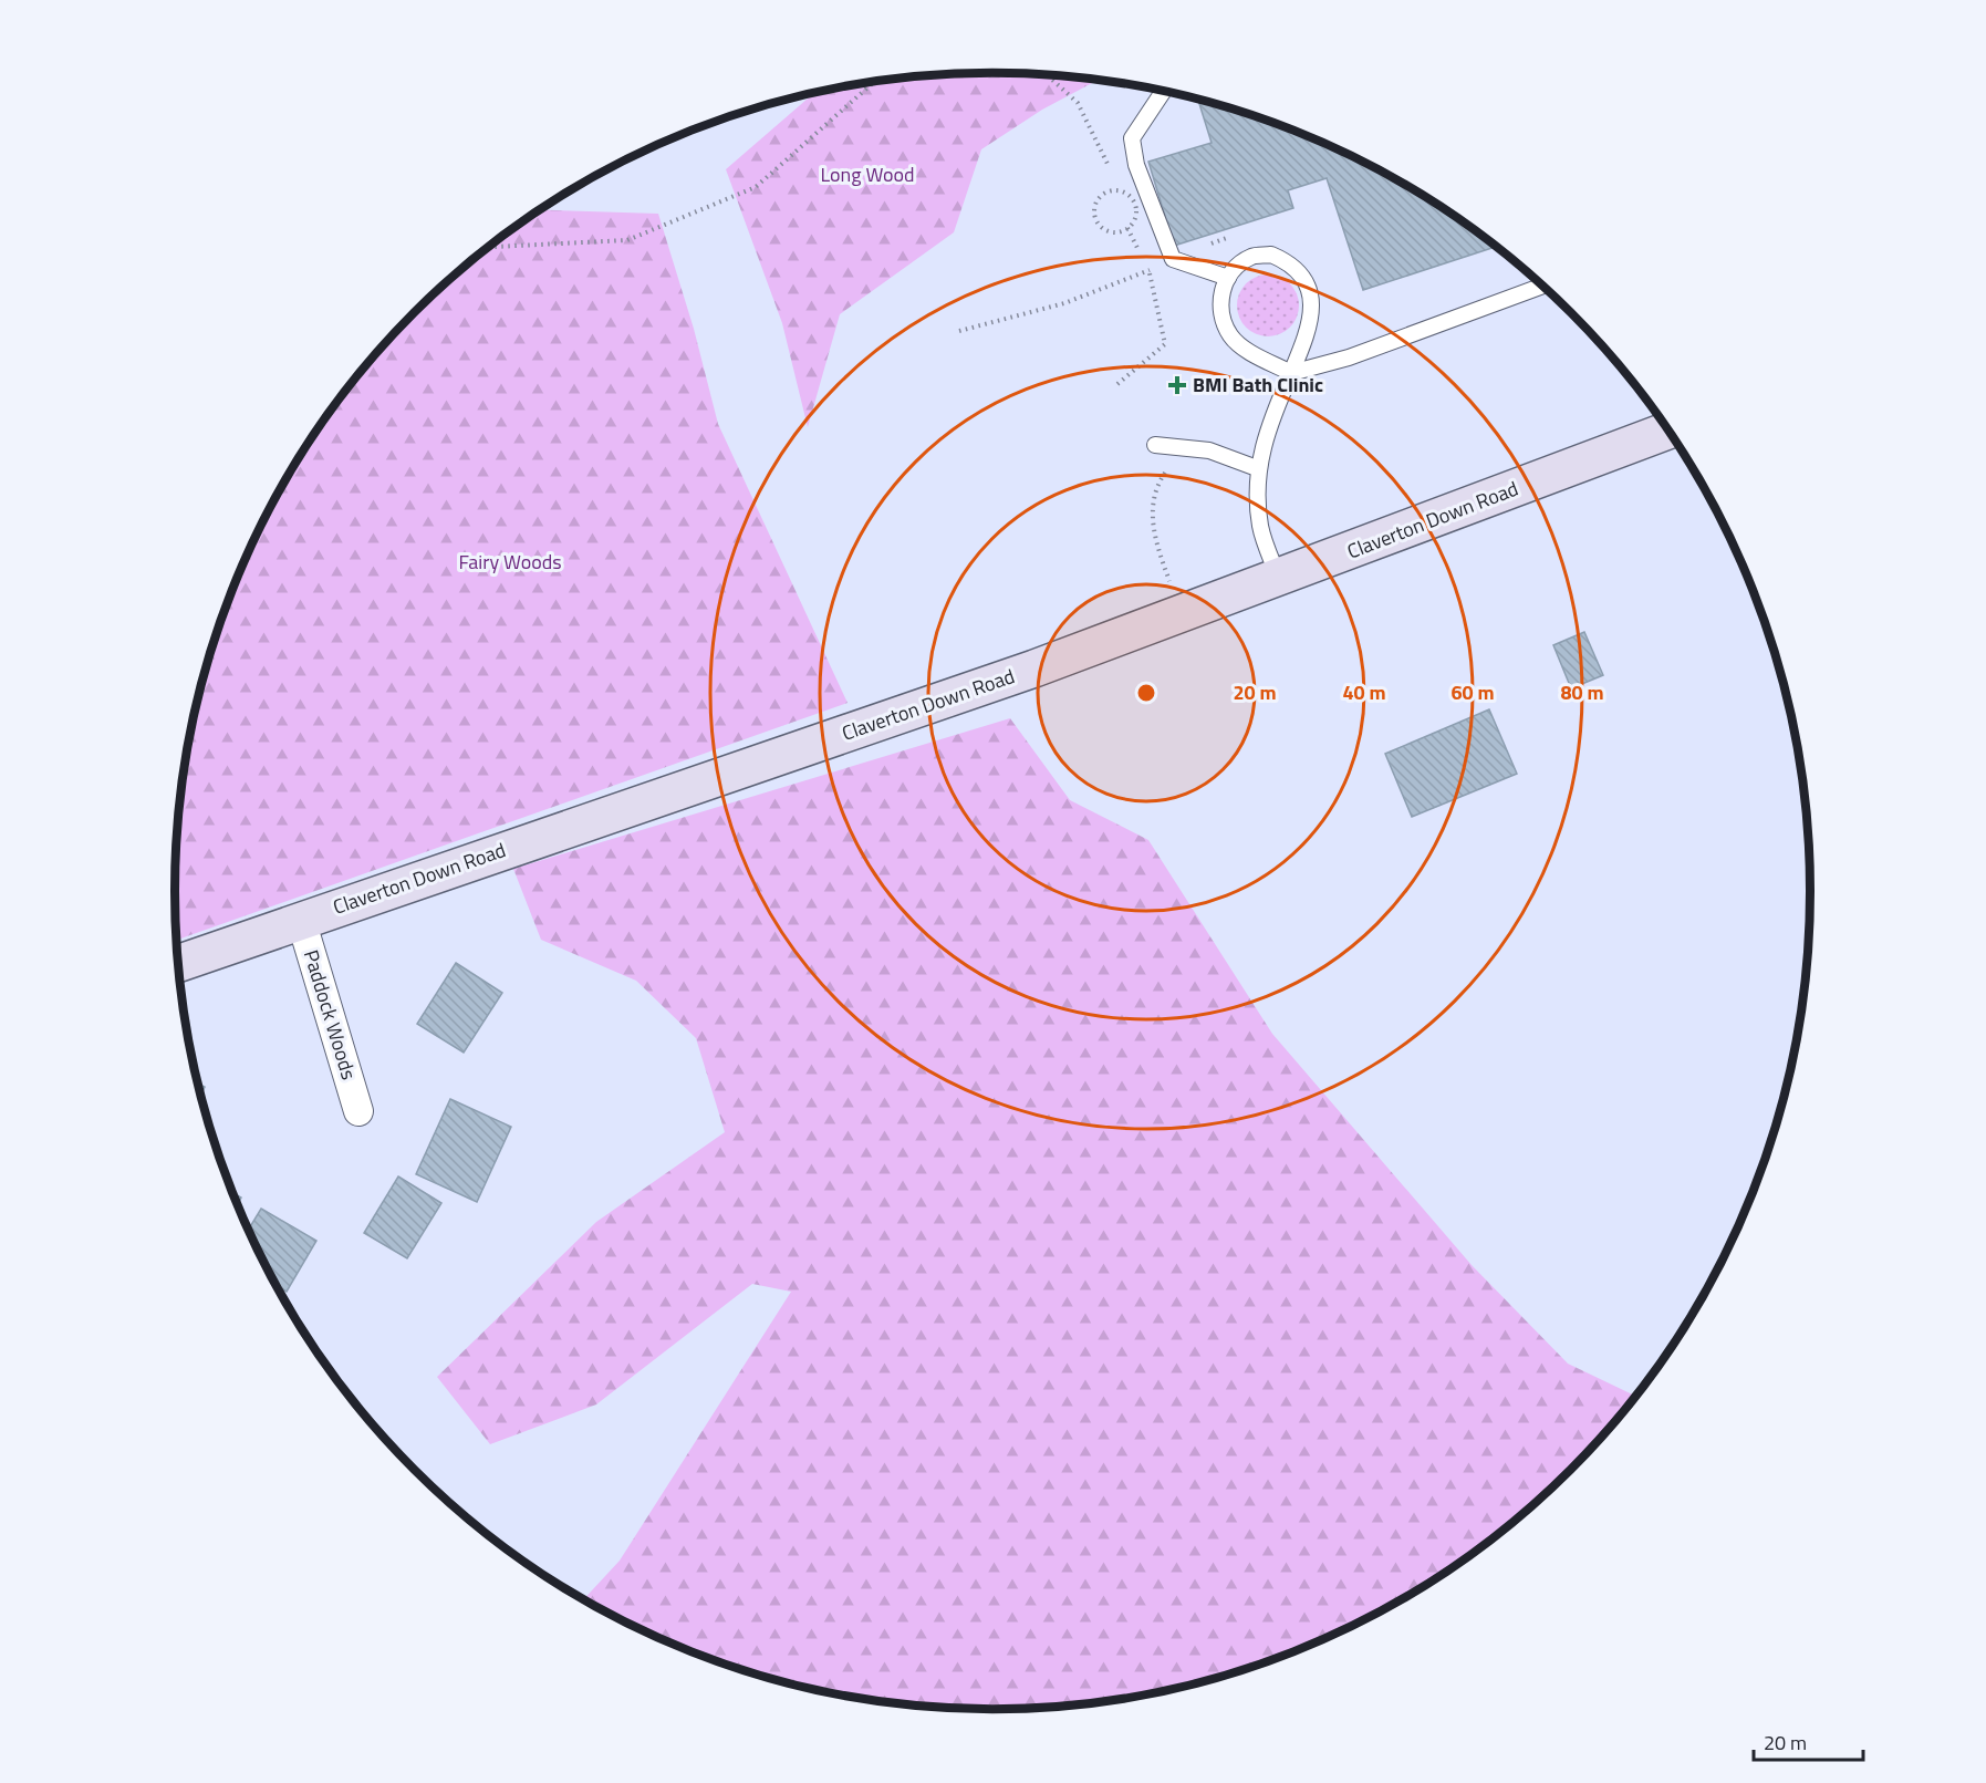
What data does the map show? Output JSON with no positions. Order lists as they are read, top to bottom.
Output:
{
  "streets": {
    "street": ["Claverton Down Road", "Paddock Woods"]
  },
  "crossings": [
    ["Claverton Down Road", "Paddock Woods"]
  ],
  "parks": ["Long Wood", "Fairy Woods"],
  "places": {
    "health": ["BMI Bath Clinic"]
  },
  "scale_bar": "20 m",
  "rings": [
    "20 m",
    "40 m",
    "60 m",
    "80 m"
  ]
}
